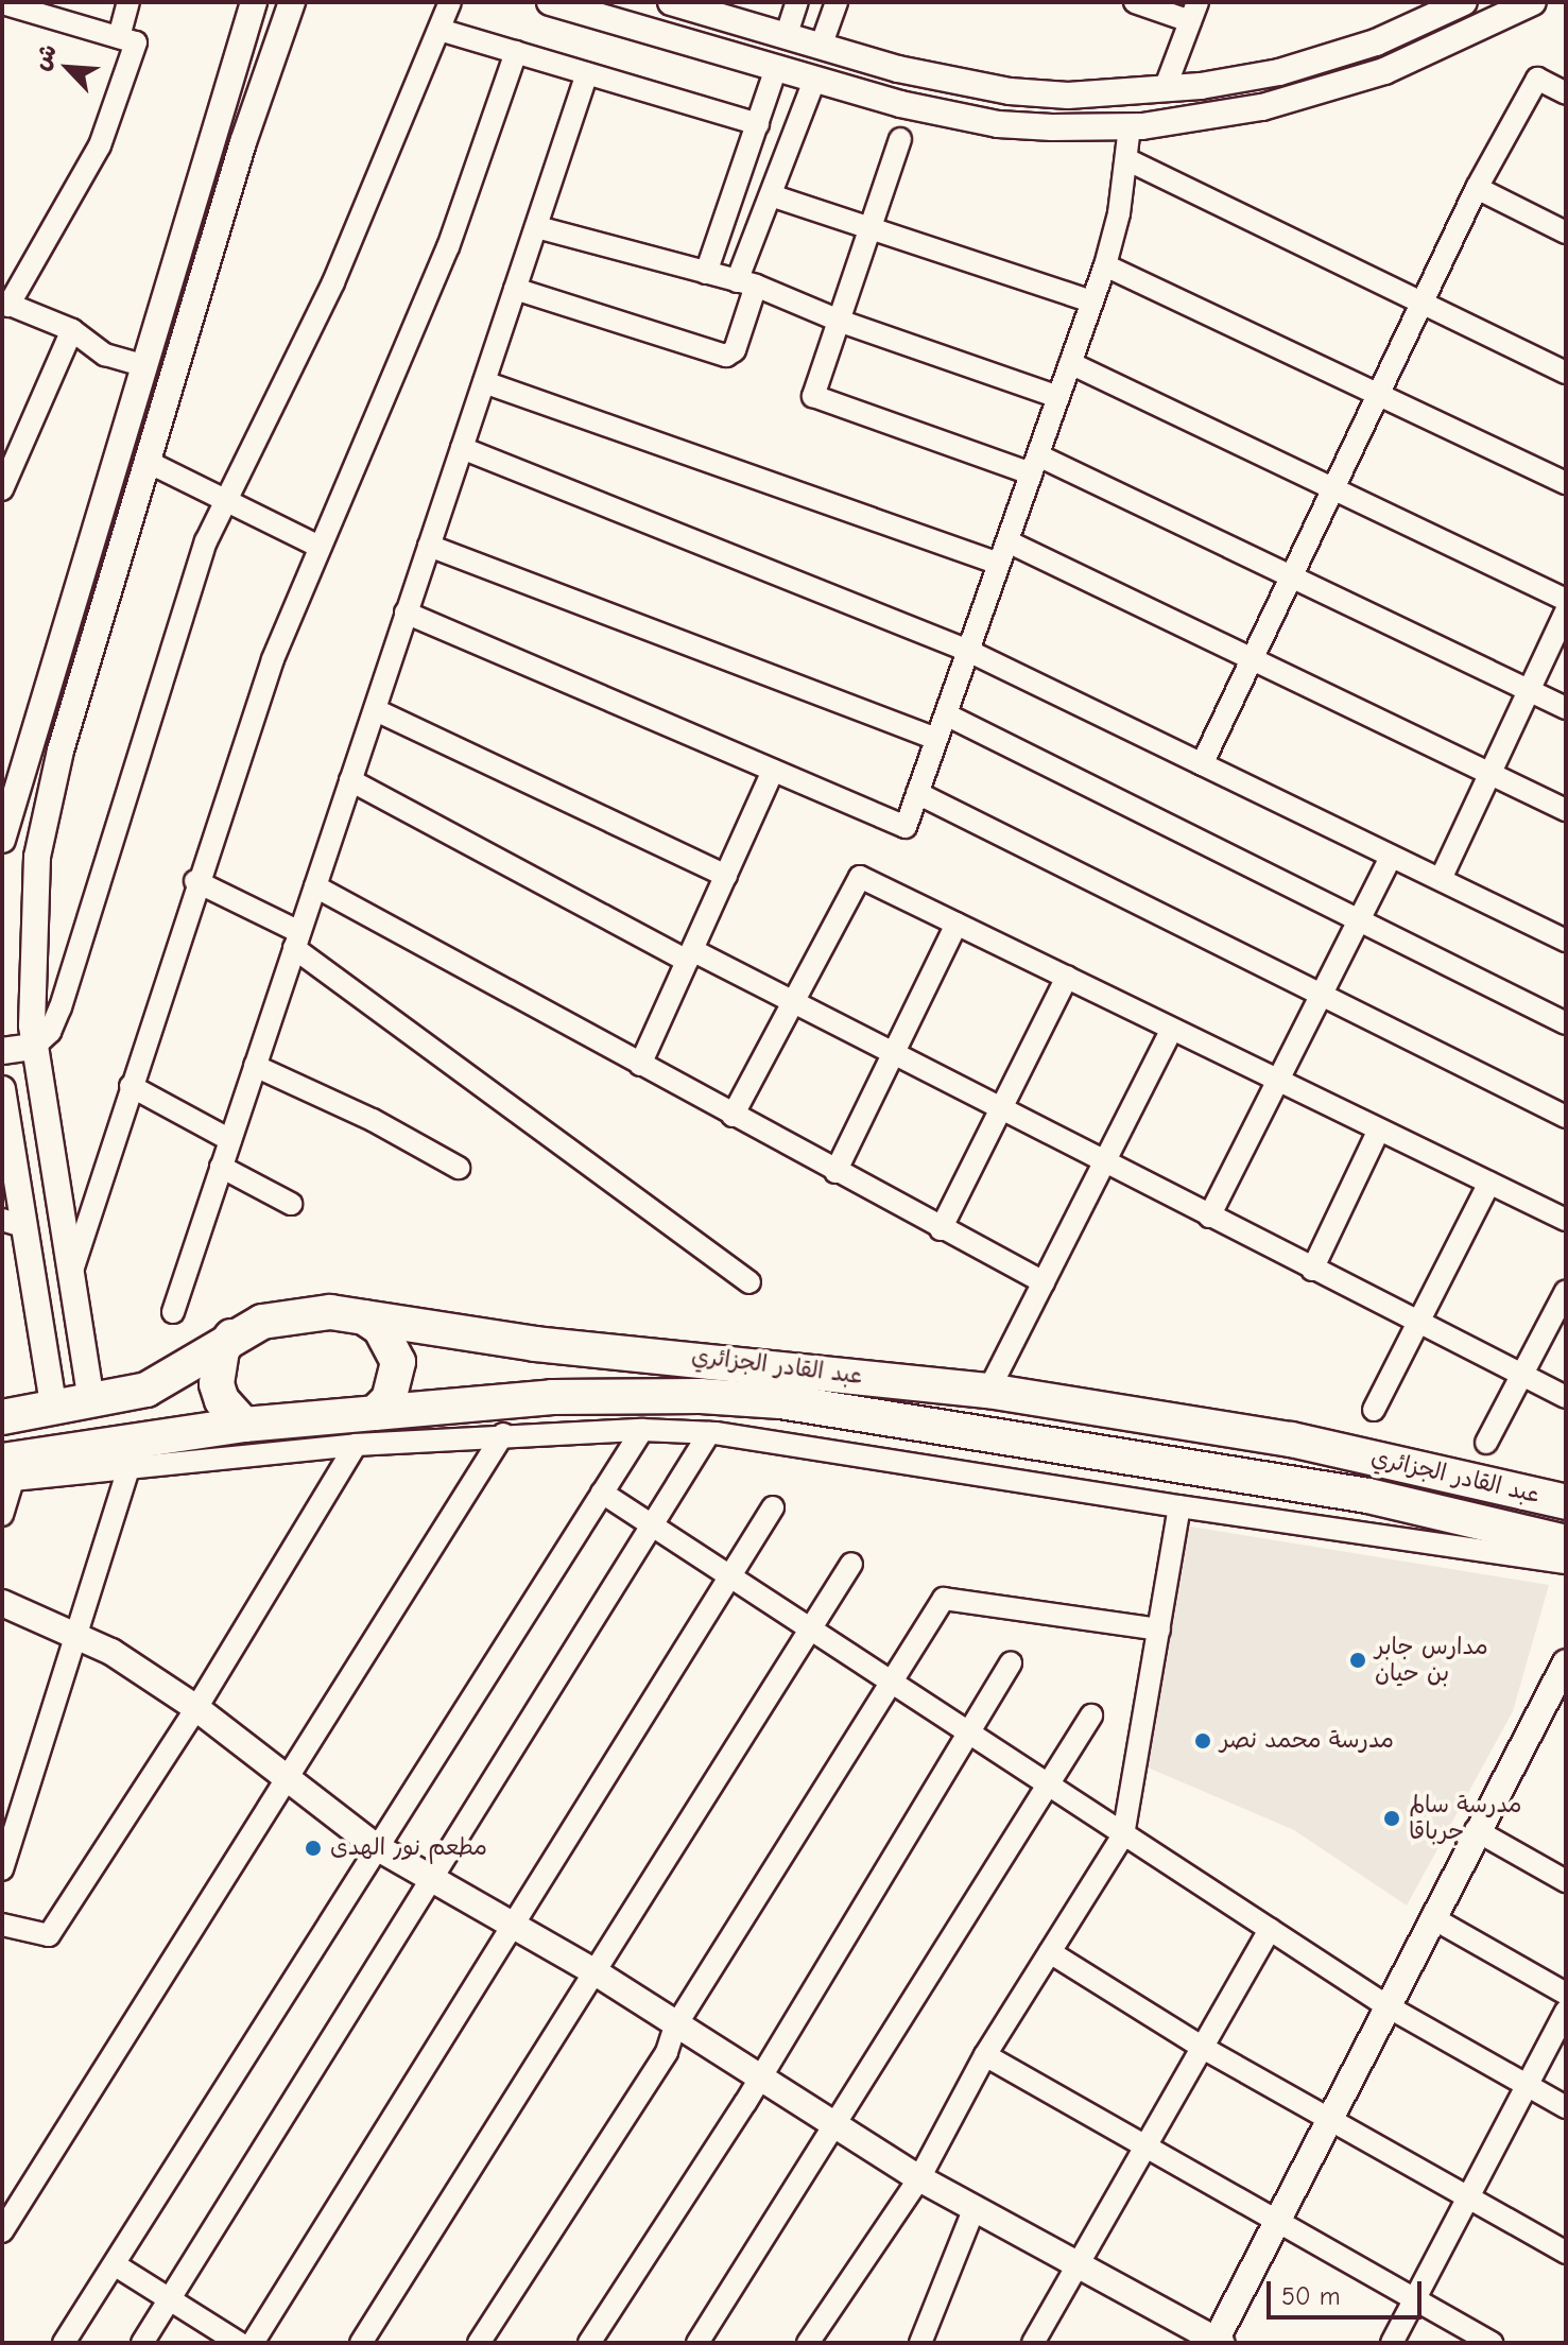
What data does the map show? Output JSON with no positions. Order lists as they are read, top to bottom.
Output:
{
  "streets": {
    "highway": ["عبد القادر الجزائري"]
  },
  "places": [
    "مدارس جابر بن حيان",
    "مدرسة محمد نصر",
    "مدرسة سالم جرباقا",
    "مطعم نور الهدى"
  ],
  "scale_bar": "50 m",
  "north": "top left"
}
